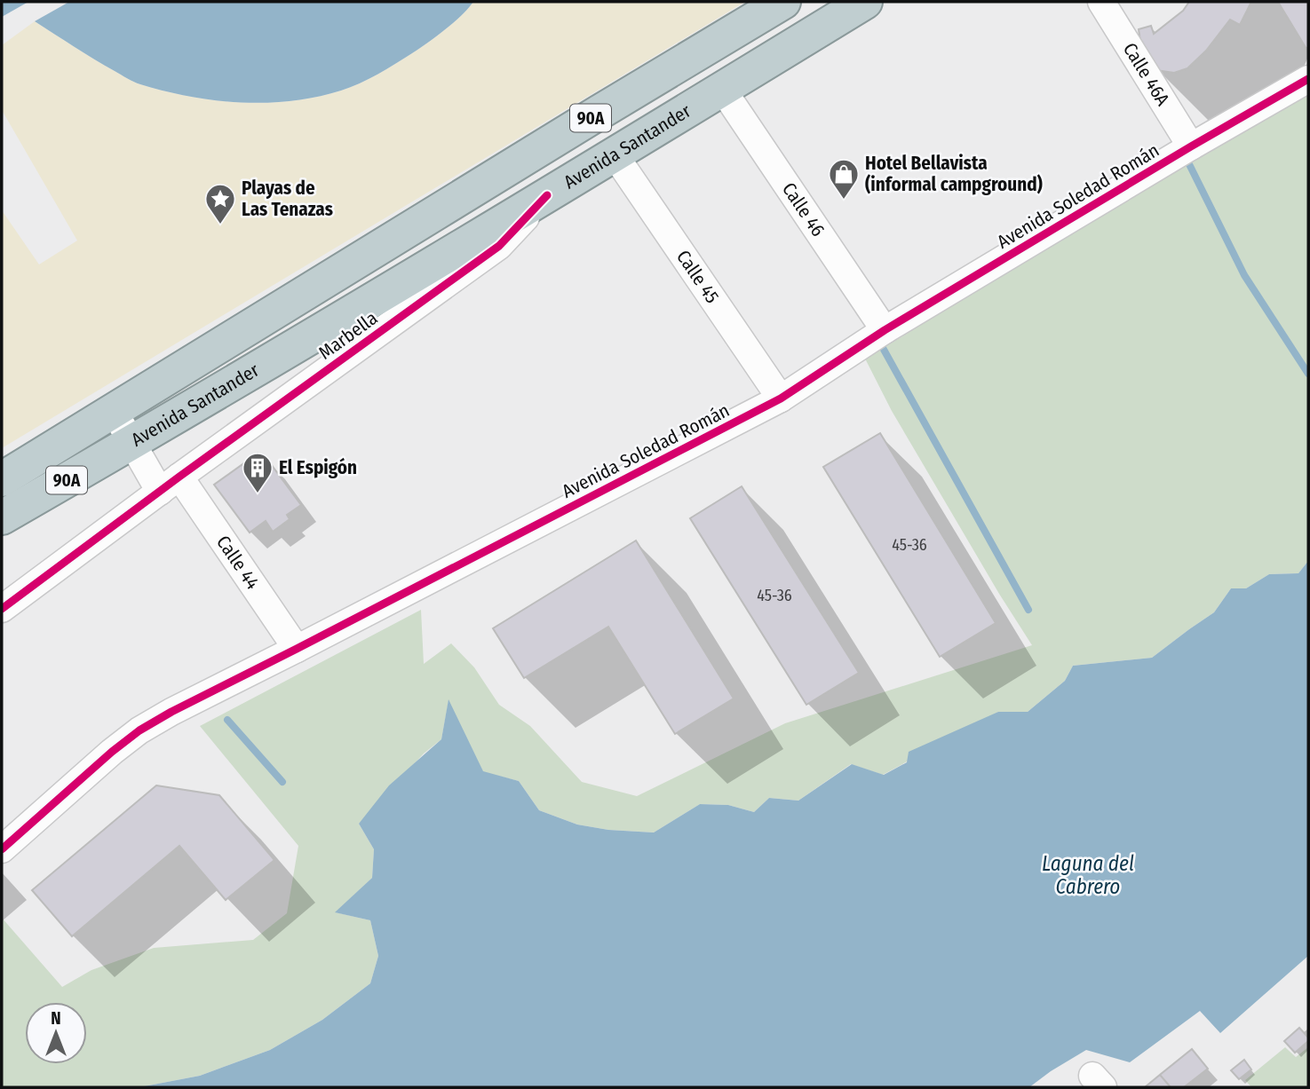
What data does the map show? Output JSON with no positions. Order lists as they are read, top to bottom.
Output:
{
  "streets": {
    "highway": ["90A", "Avenida Santander"],
    "street": [
      "Calle 46A",
      "Avenida Soledad Román",
      "Calle 46",
      "Calle 45",
      "Marbella",
      "Calle 44"
    ]
  },
  "crossings": [
    ["Calle 46A", "Avenida Soledad Román"],
    ["Avenida Santander", "Calle 46"],
    ["Avenida Santander", "Calle 45"],
    ["Avenida Santander", "Marbella"],
    ["Avenida Santander", "Calle 44"],
    ["Avenida Soledad Román", "Calle 46"],
    ["Avenida Soledad Román", "Calle 45"],
    ["Avenida Soledad Román", "Calle 44"],
    ["Marbella", "Calle 44"]
  ],
  "water": ["Laguna del Cabrero"],
  "places": {
    "shop": ["Hotel Bellavista (informal campground)"],
    "place": ["Playas de Las Tenazas"],
    "building": ["El Espigón"]
  },
  "house_numbers": ["45-36", "45-36"],
  "north": "top"
}
